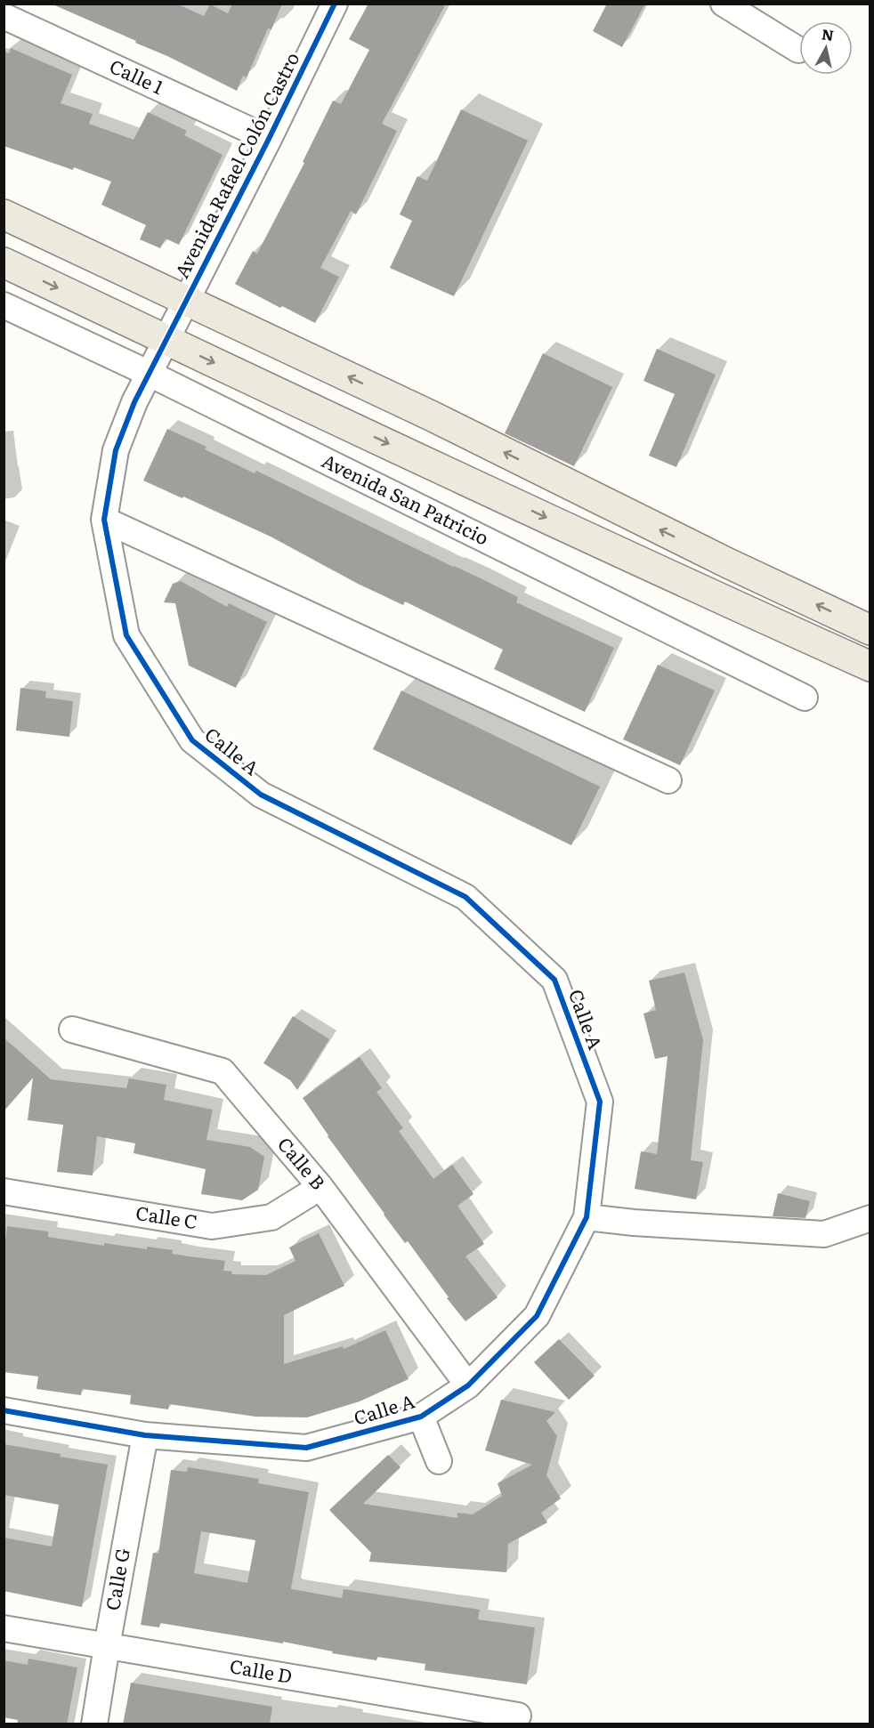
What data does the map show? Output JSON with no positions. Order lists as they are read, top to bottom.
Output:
{
  "streets": {
    "street": [
      "Calle 1",
      "Avenida Rafael Colón Castro",
      "Avenida San Patricio",
      "Calle A",
      "Calle B",
      "Calle C",
      "Calle G",
      "Calle D"
    ]
  },
  "crossings": [
    ["Calle 1", "Avenida Rafael Colón Castro"],
    ["Avenida Rafael Colón Castro", "Calle A"],
    ["Avenida San Patricio", "Calle A"],
    ["Calle A", "Calle B"],
    ["Calle A", "Calle G"],
    ["Calle B", "Calle C"],
    ["Calle G", "Calle D"]
  ],
  "north": "top"
}
